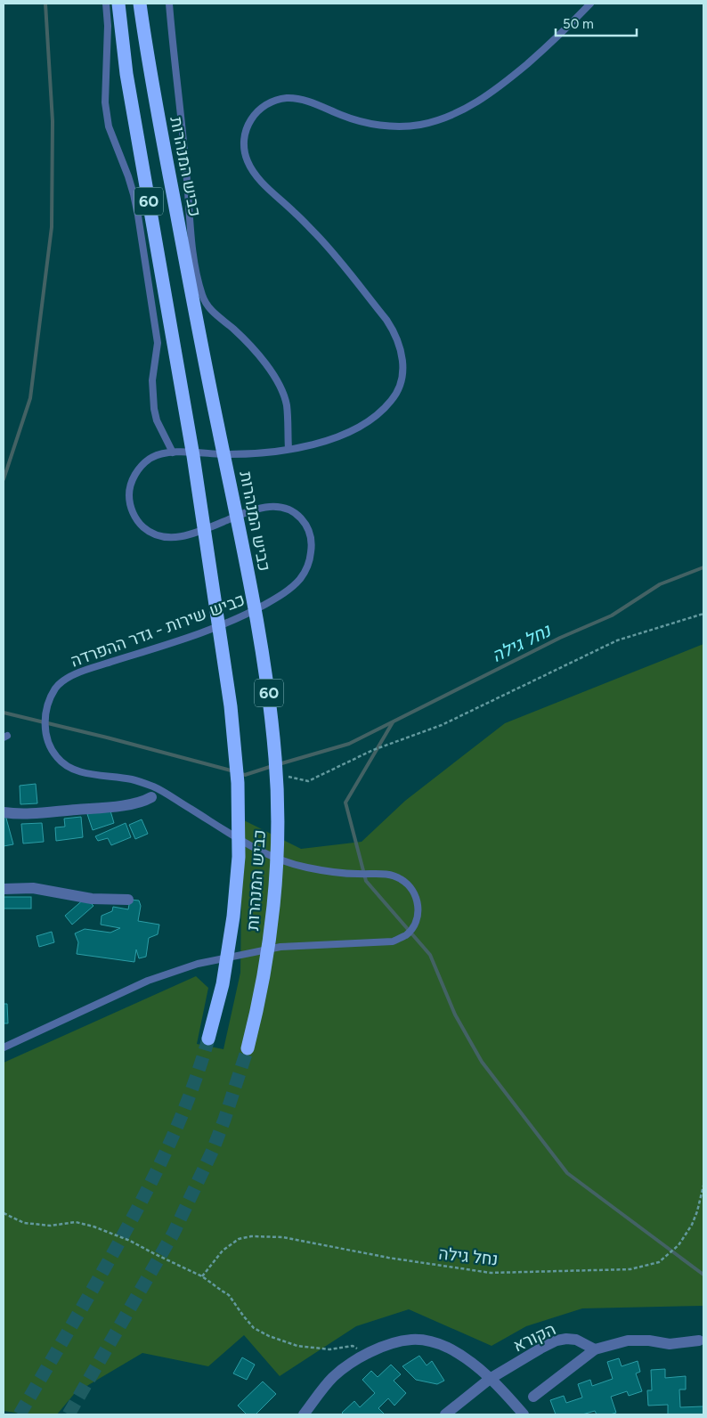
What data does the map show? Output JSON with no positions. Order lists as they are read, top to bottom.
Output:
{
  "streets": {
    "highway": ["כביש המנהרות", "60"],
    "street": ["הקורא"],
    "lane": ["כביש שירות - גדר ההפרדה"],
    "path": ["נחל גילה"]
  },
  "water": ["נחל גילה"],
  "scale_bar": "50 m"
}
